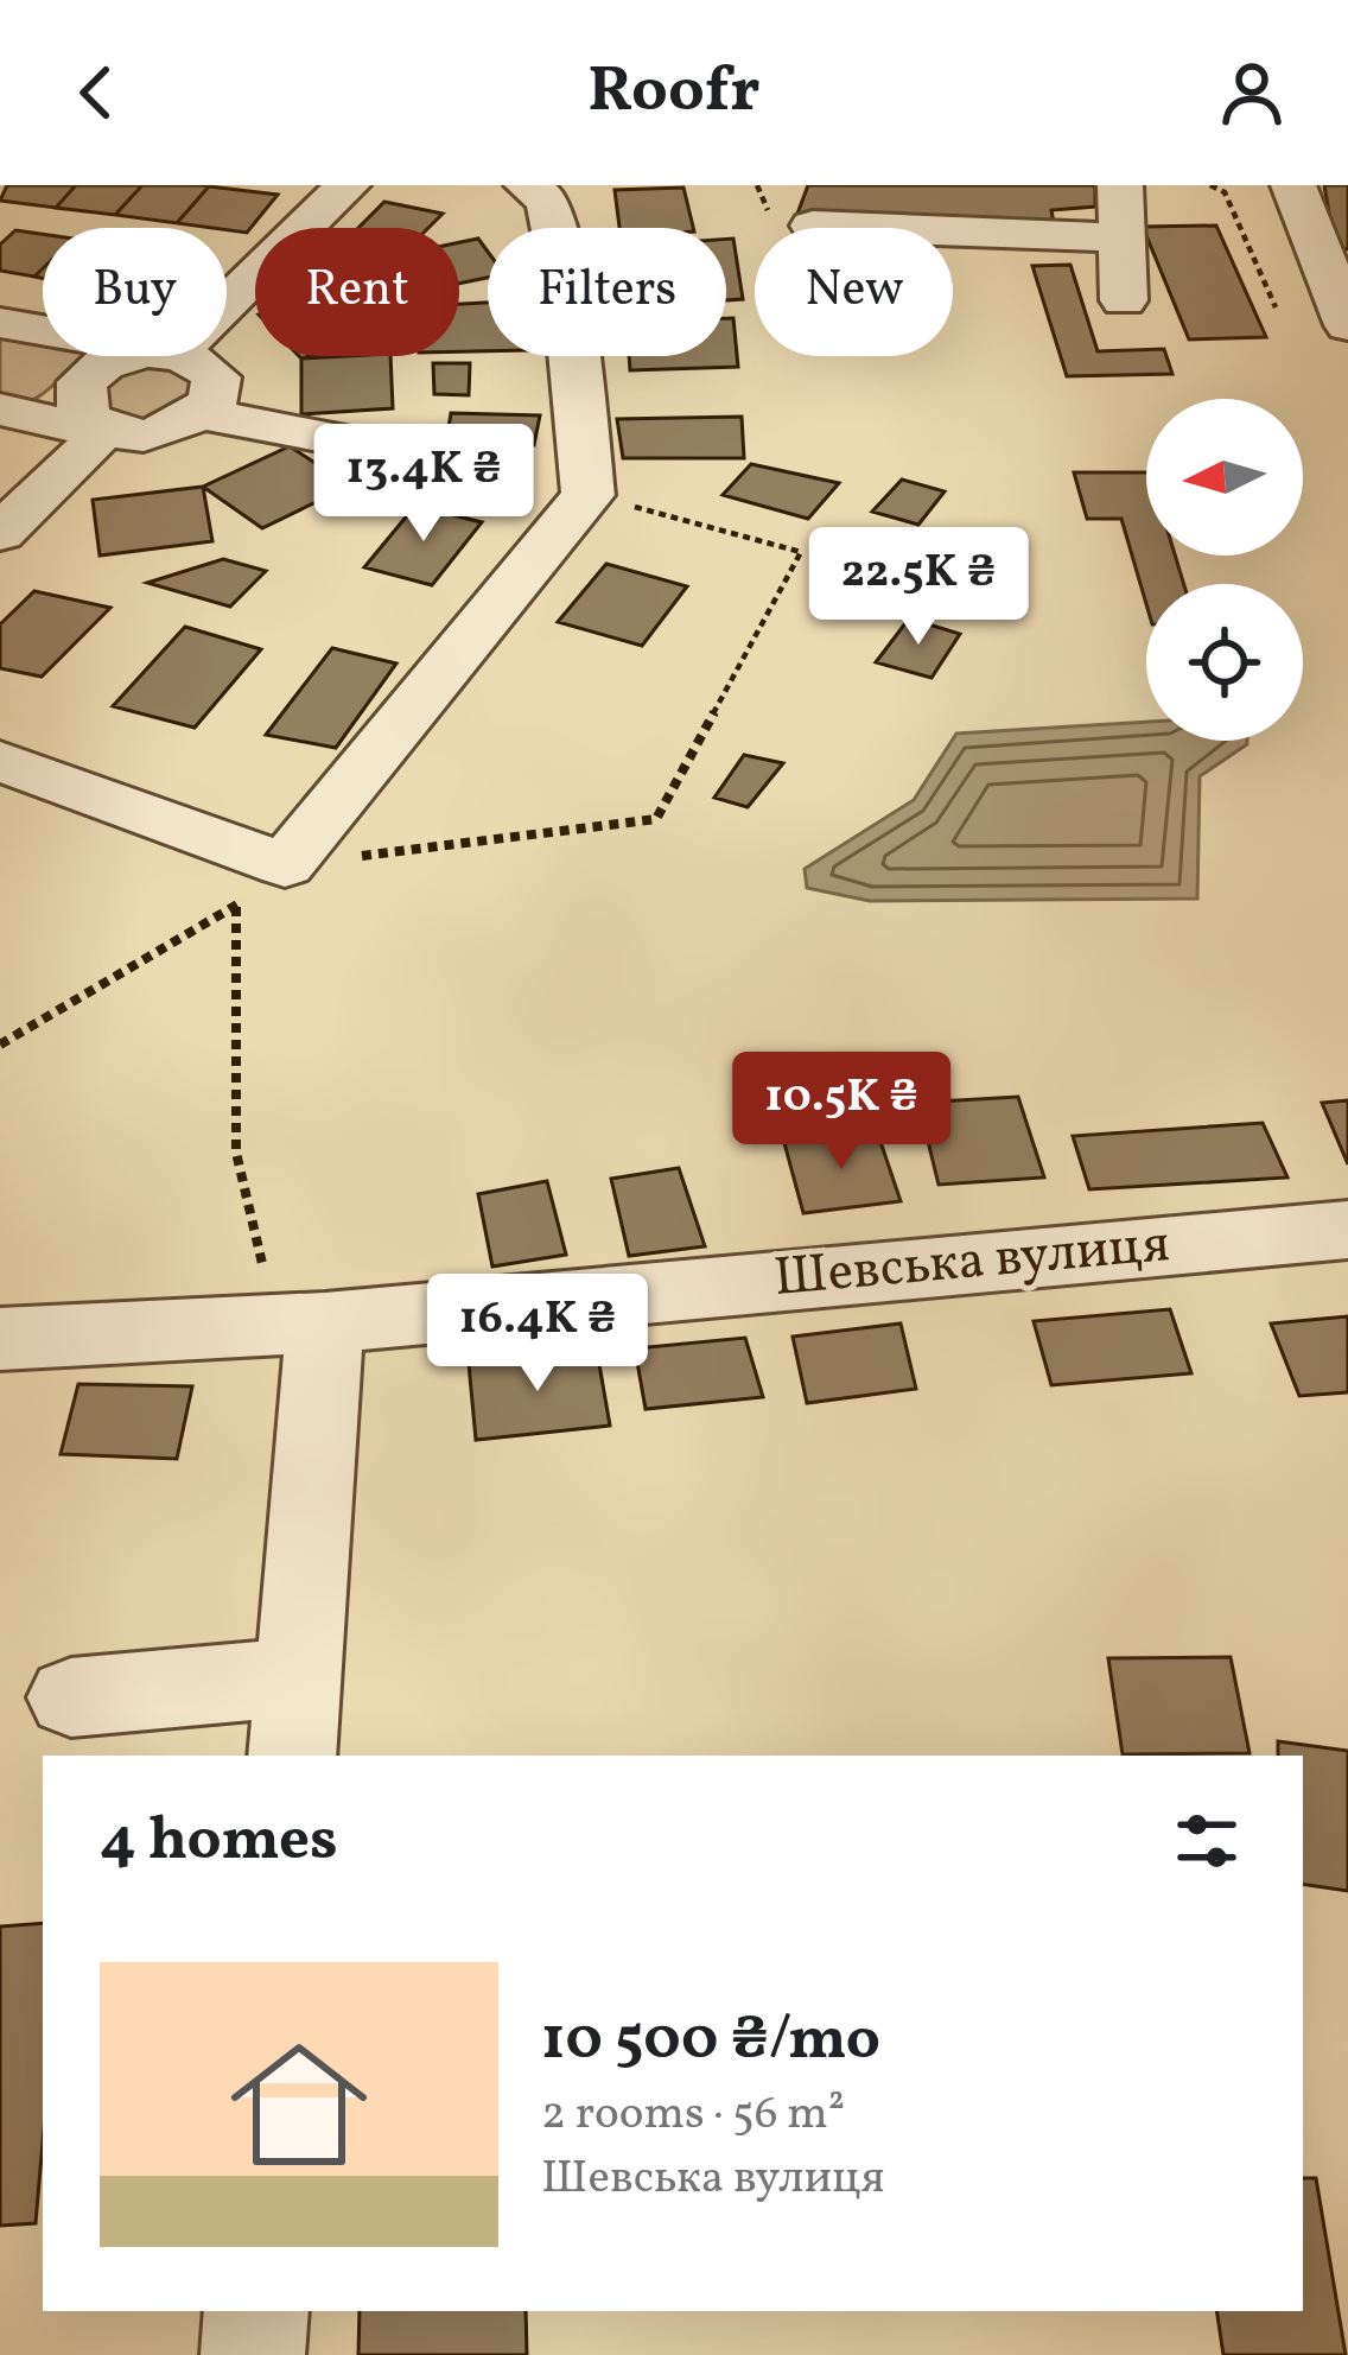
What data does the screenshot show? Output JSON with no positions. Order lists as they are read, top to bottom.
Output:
{
  "streets": {
    "street": ["Шевська вулиця"]
  },
  "north": "left",
  "page": {
    "header": "Roofr",
    "chip": [
      "Buy",
      "Rent",
      "Filters",
      "New"
    ],
    "price": [
      "13.4K ₴",
      "22.5K ₴",
      "10.5K ₴",
      "16.4K ₴"
    ],
    "heading": "4 homes",
    "list": [
      {
        "name": "10 500 ₴/mo",
        "note": "2 rooms · 56 m² · Шевська вулиця"
      }
    ]
  }
}
